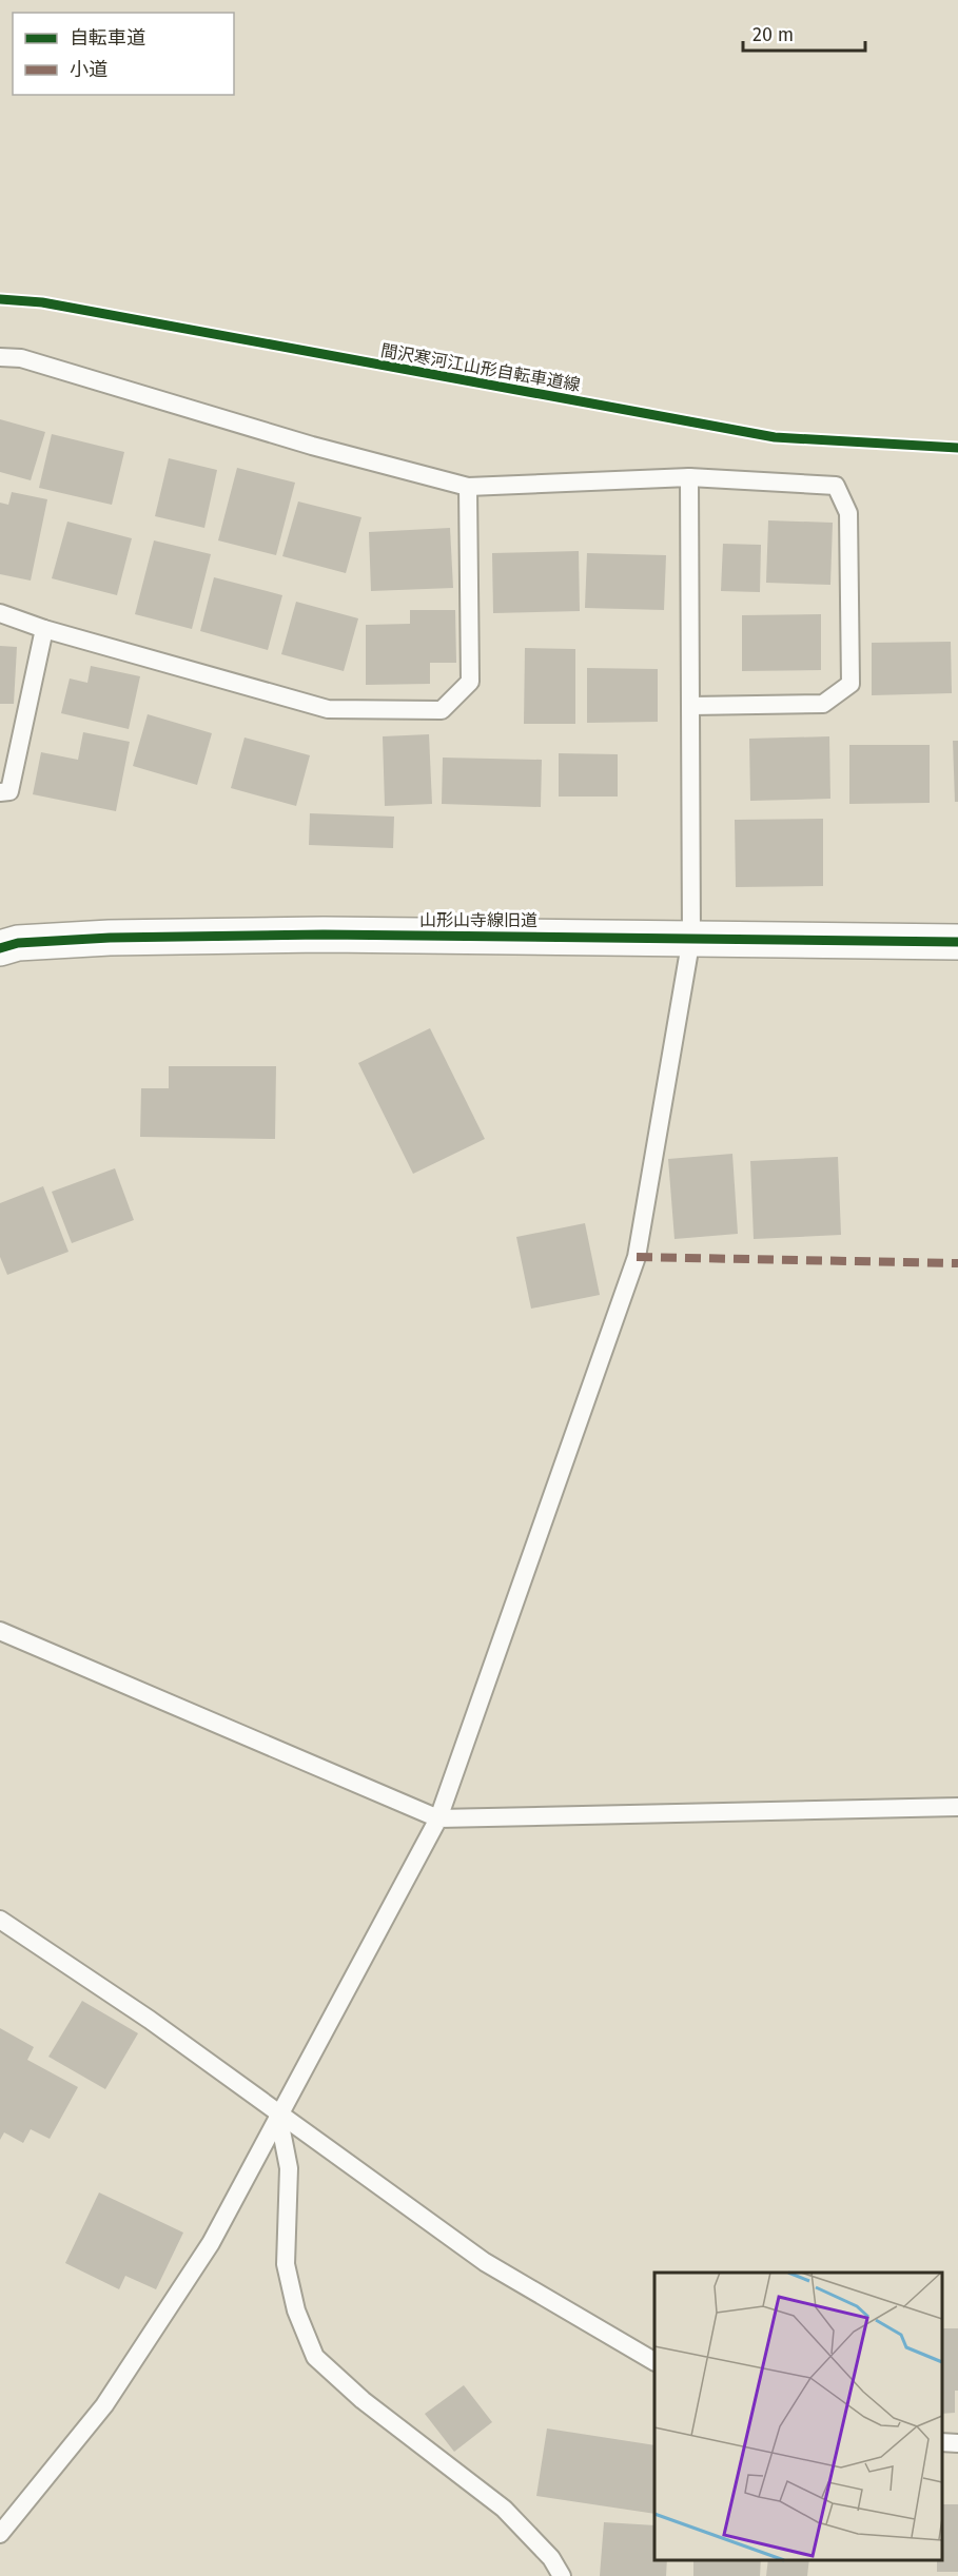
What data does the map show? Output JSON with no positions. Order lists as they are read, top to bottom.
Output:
{
  "streets": {
    "street": ["山形山寺線旧道"],
    "cycle path": ["間沢寒河江山形自転車道線"]
  },
  "legend": ["自転車道", "小道"],
  "scale_bar": "20 m"
}
